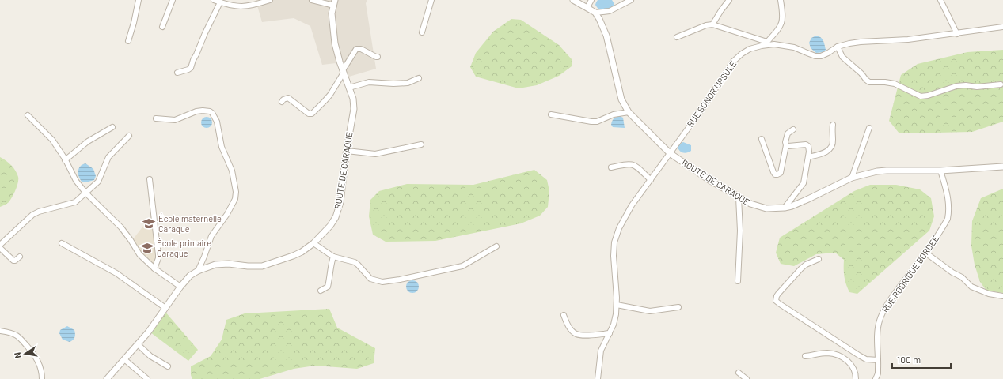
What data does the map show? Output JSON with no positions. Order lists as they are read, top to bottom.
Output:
{
  "streets": {
    "street": ["RUE SONOR URSULE", "ROUTE DE CARAQUE", "RUE RODRIGUE BORDEE"]
  },
  "crossings": [
    ["RUE SONOR URSULE", "ROUTE DE CARAQUE"],
    ["ROUTE DE CARAQUE", "RUE RODRIGUE BORDEE"]
  ],
  "places": {
    "school or university": ["École maternelle Caraque", "École primaire Caraque"]
  },
  "scale_bar": "100 m",
  "north": "left"
}
